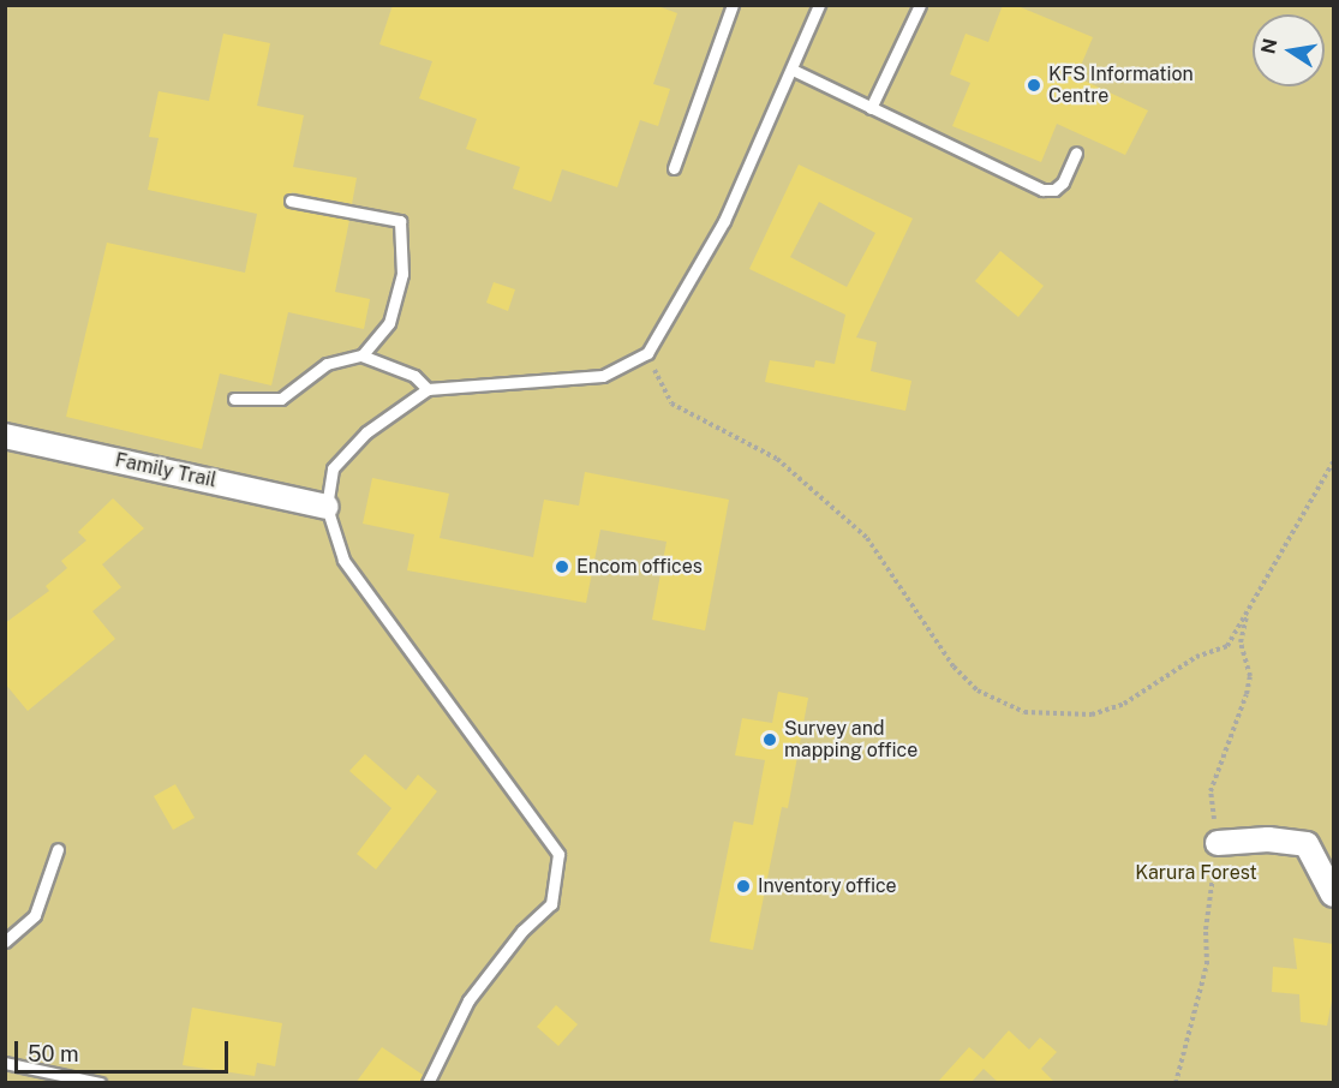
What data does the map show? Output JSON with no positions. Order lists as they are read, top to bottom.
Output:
{
  "streets": {
    "street": ["Family Trail"]
  },
  "parks": ["Karura Forest"],
  "places": [
    "KFS Information Centre",
    "Encom offices",
    "Survey and mapping office",
    "Inventory office"
  ],
  "scale_bar": "50 m",
  "north": "left"
}
